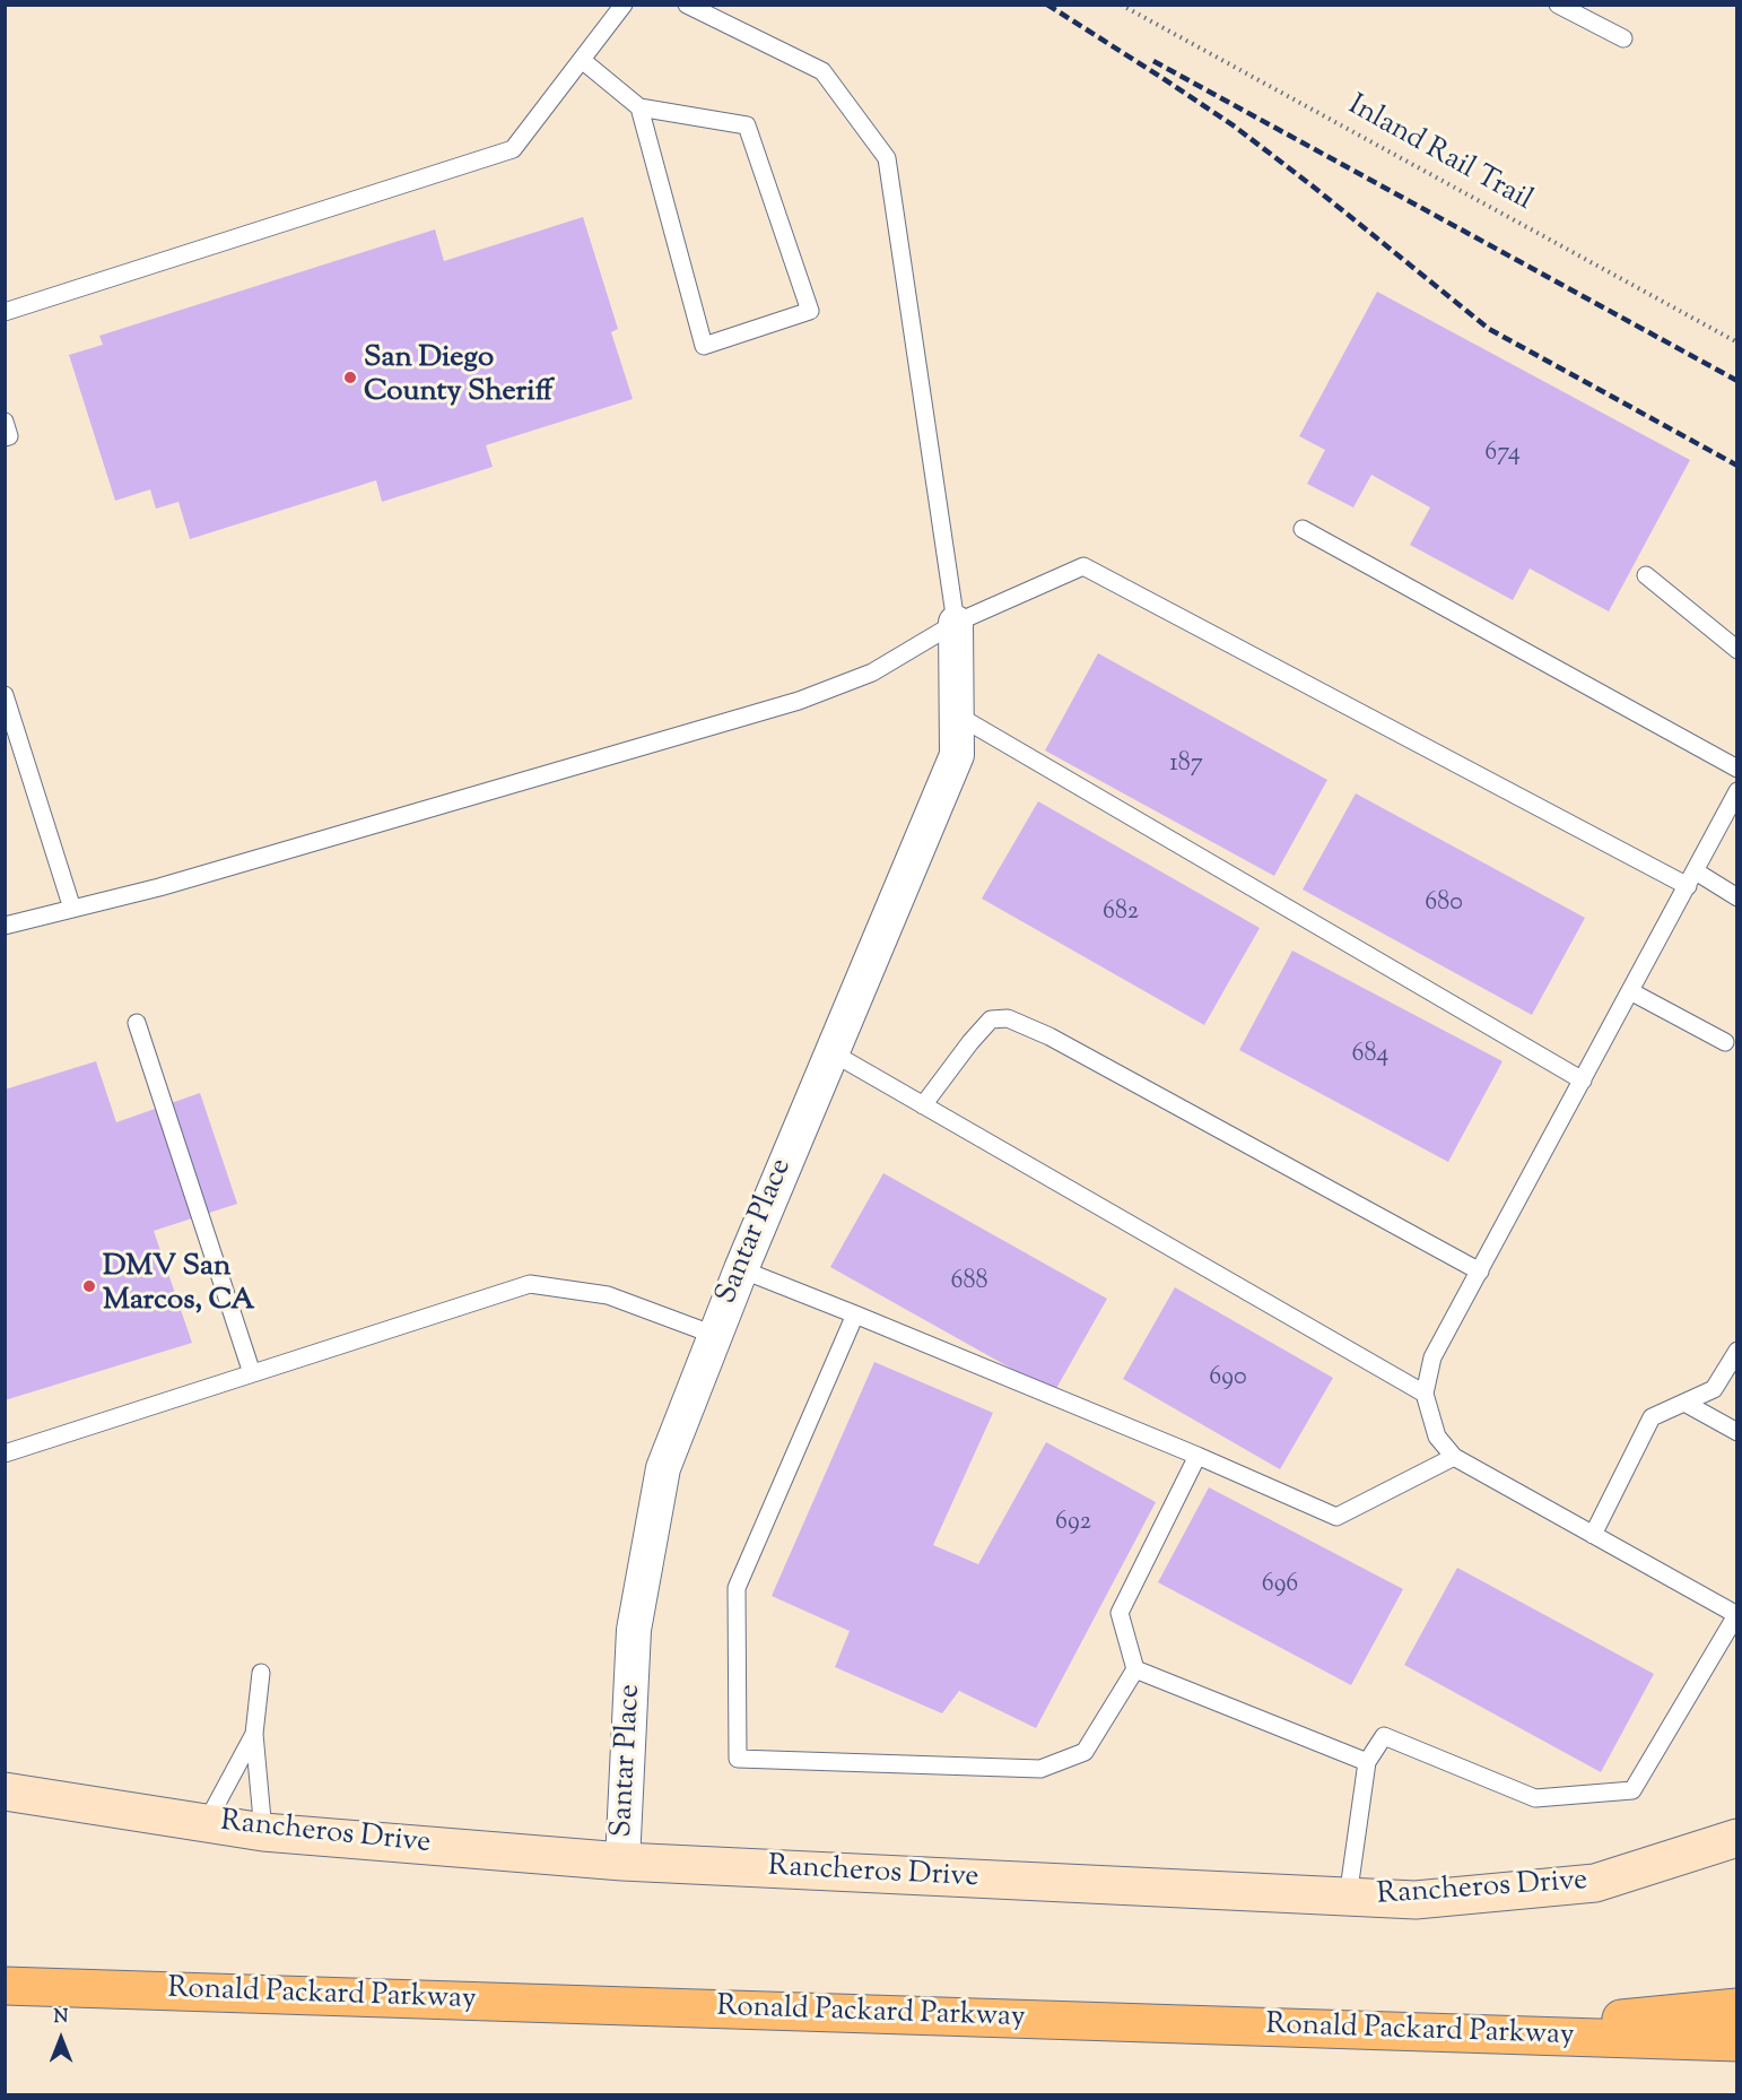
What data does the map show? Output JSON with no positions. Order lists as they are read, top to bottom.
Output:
{
  "streets": {
    "highway": ["Ronald Packard Parkway"],
    "main road": ["Rancheros Drive"],
    "street": ["Santar Place"],
    "path": ["Inland Rail Trail"]
  },
  "crossings": [
    ["Santar Place", "Rancheros Drive"]
  ],
  "places": ["San Diego County Sheriff", "DMV San Marcos, CA"],
  "house_numbers": [
    "674",
    "187",
    "680",
    "682",
    "684",
    "688",
    "690",
    "692",
    "696"
  ],
  "north": "top"
}
